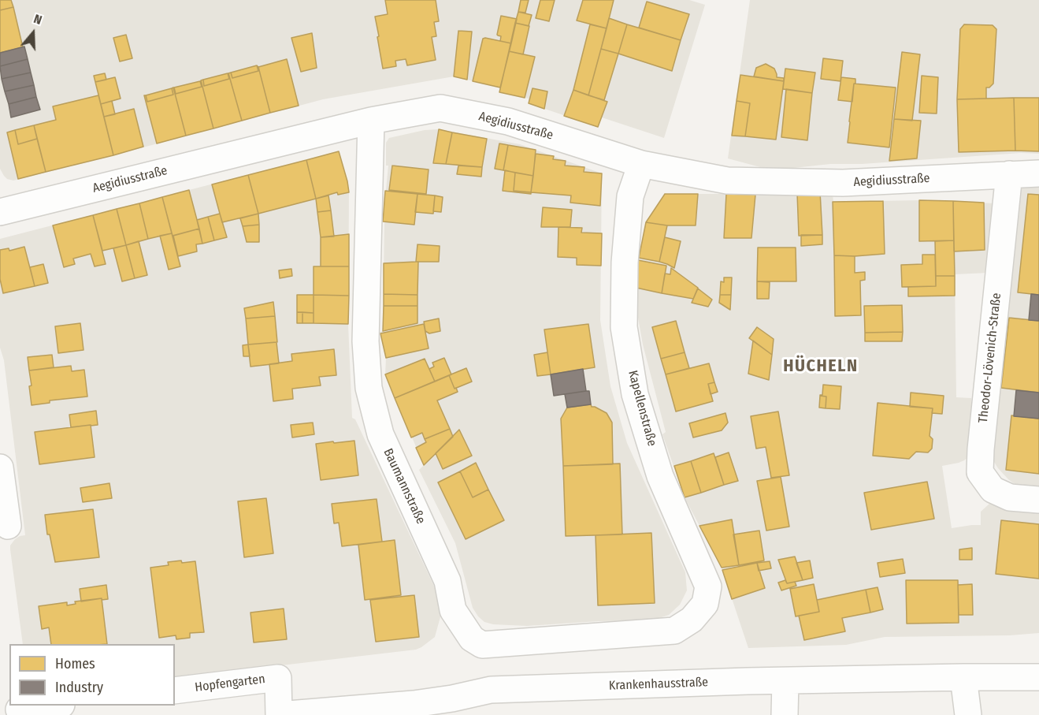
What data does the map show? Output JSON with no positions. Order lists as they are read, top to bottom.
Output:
{
  "streets": {
    "street": [
      "Aegidiusstraße",
      "Theodor-Lövenich-Straße",
      "Kapellenstraße",
      "Baumannstraße",
      "Hopfengarten",
      "Krankenhausstraße"
    ]
  },
  "crossings": [
    ["Aegidiusstraße", "Theodor-Lövenich-Straße"],
    ["Aegidiusstraße", "Kapellenstraße"],
    ["Aegidiusstraße", "Baumannstraße"],
    ["Kapellenstraße", "Baumannstraße"],
    ["Hopfengarten", "Krankenhausstraße"]
  ],
  "districts": ["HÜCHELN"],
  "legend": ["Homes", "Industry"],
  "north": "top"
}
